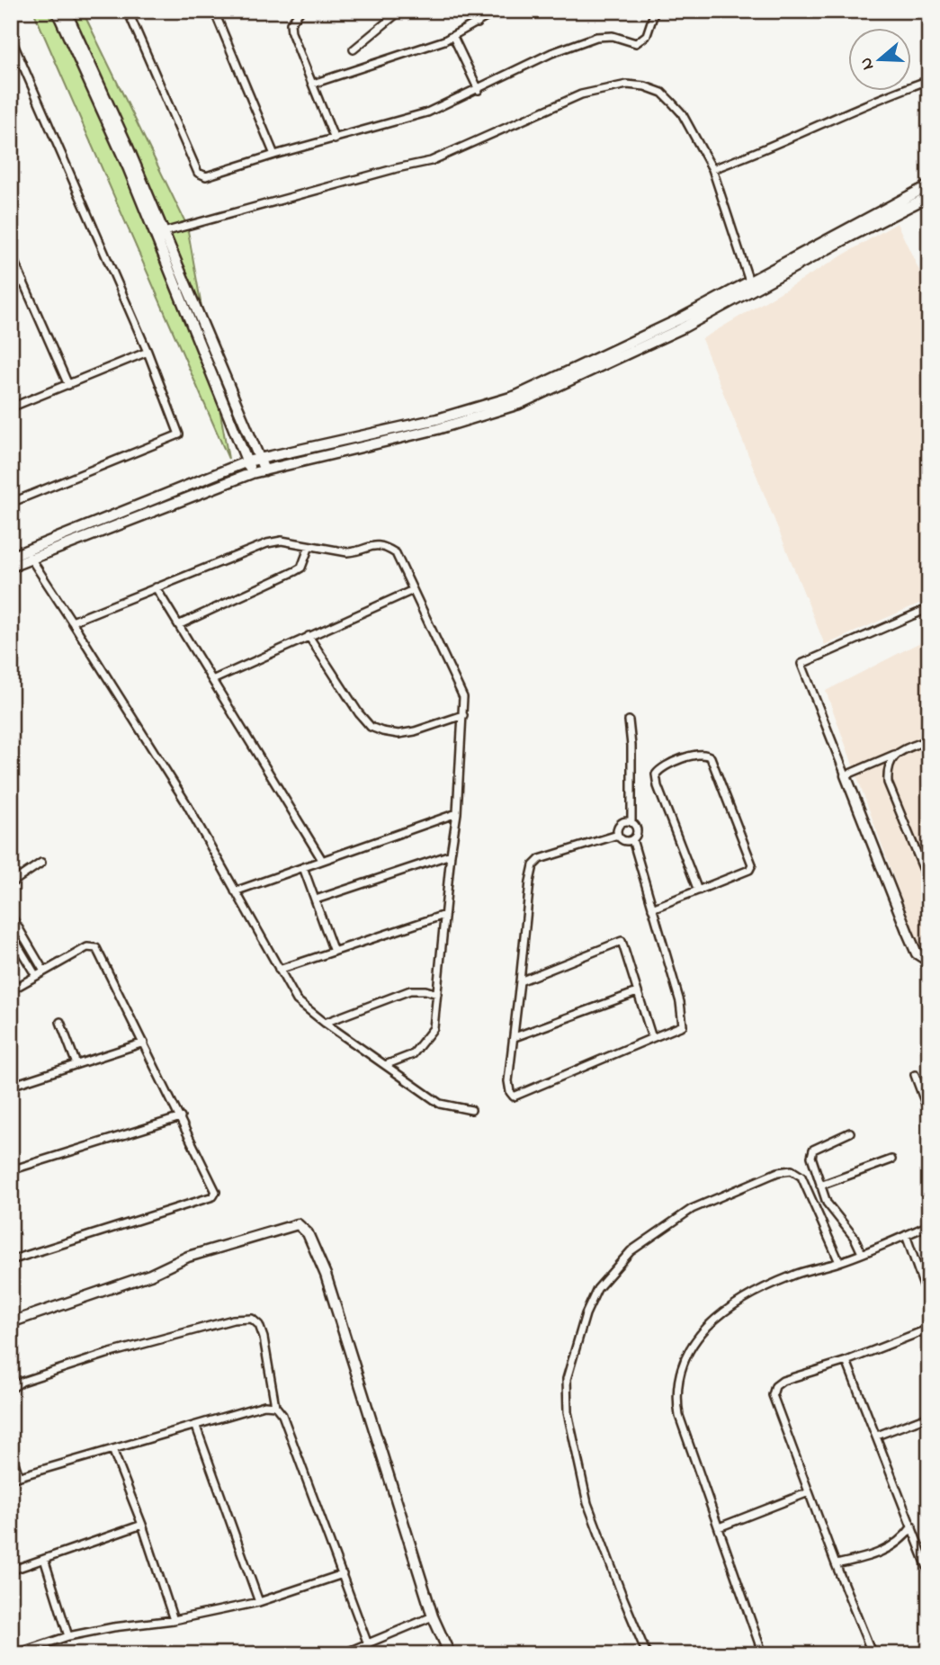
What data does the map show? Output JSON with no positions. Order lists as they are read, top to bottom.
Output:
{
  "north": "left"
}
